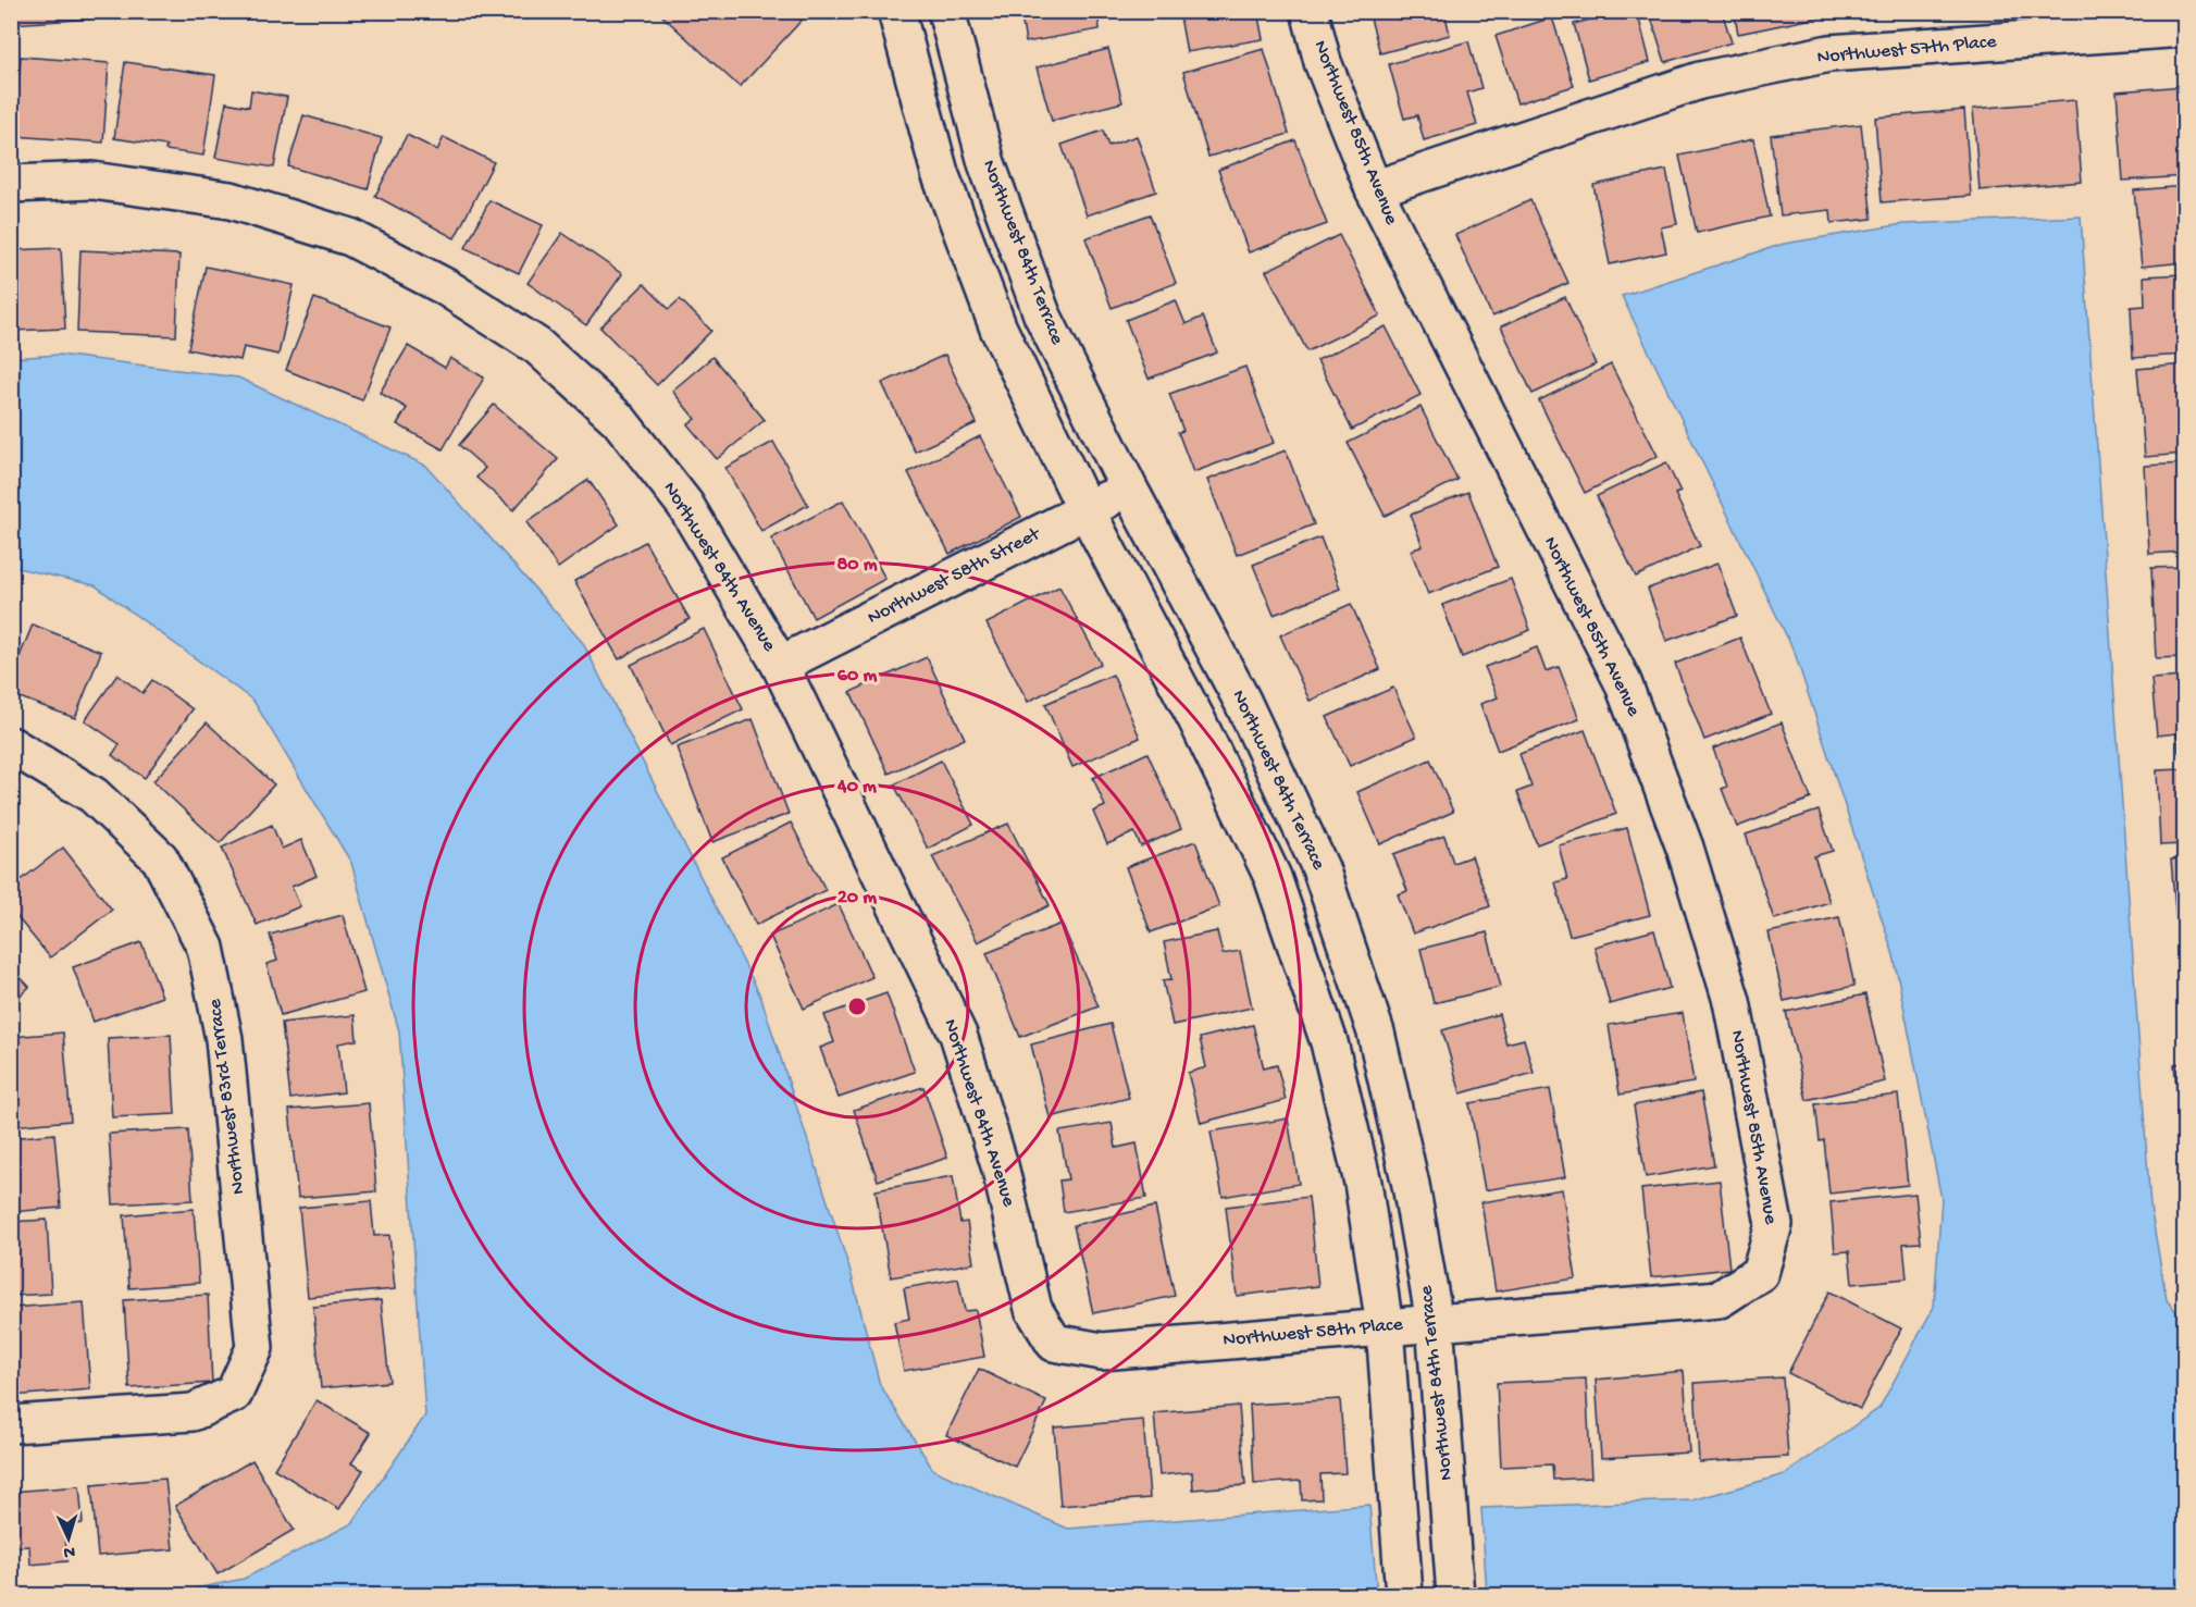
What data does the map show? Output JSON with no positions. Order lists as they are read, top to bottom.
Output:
{
  "streets": {
    "street": [
      "Northwest 57th Place",
      "Northwest 85th Avenue",
      "Northwest 84th Terrace",
      "Northwest 84th Avenue",
      "Northwest 58th Street",
      "Northwest 83rd Terrace",
      "Northwest 58th Place"
    ]
  },
  "crossings": [
    ["Northwest 57th Place", "Northwest 85th Avenue"],
    ["Northwest 85th Avenue", "Northwest 58th Place"],
    ["Northwest 84th Terrace", "Northwest 58th Street"],
    ["Northwest 84th Terrace", "Northwest 58th Place"],
    ["Northwest 84th Avenue", "Northwest 58th Street"],
    ["Northwest 84th Avenue", "Northwest 58th Place"]
  ],
  "north": "bottom",
  "rings": [
    "80 m",
    "60 m",
    "40 m",
    "20 m"
  ]
}
